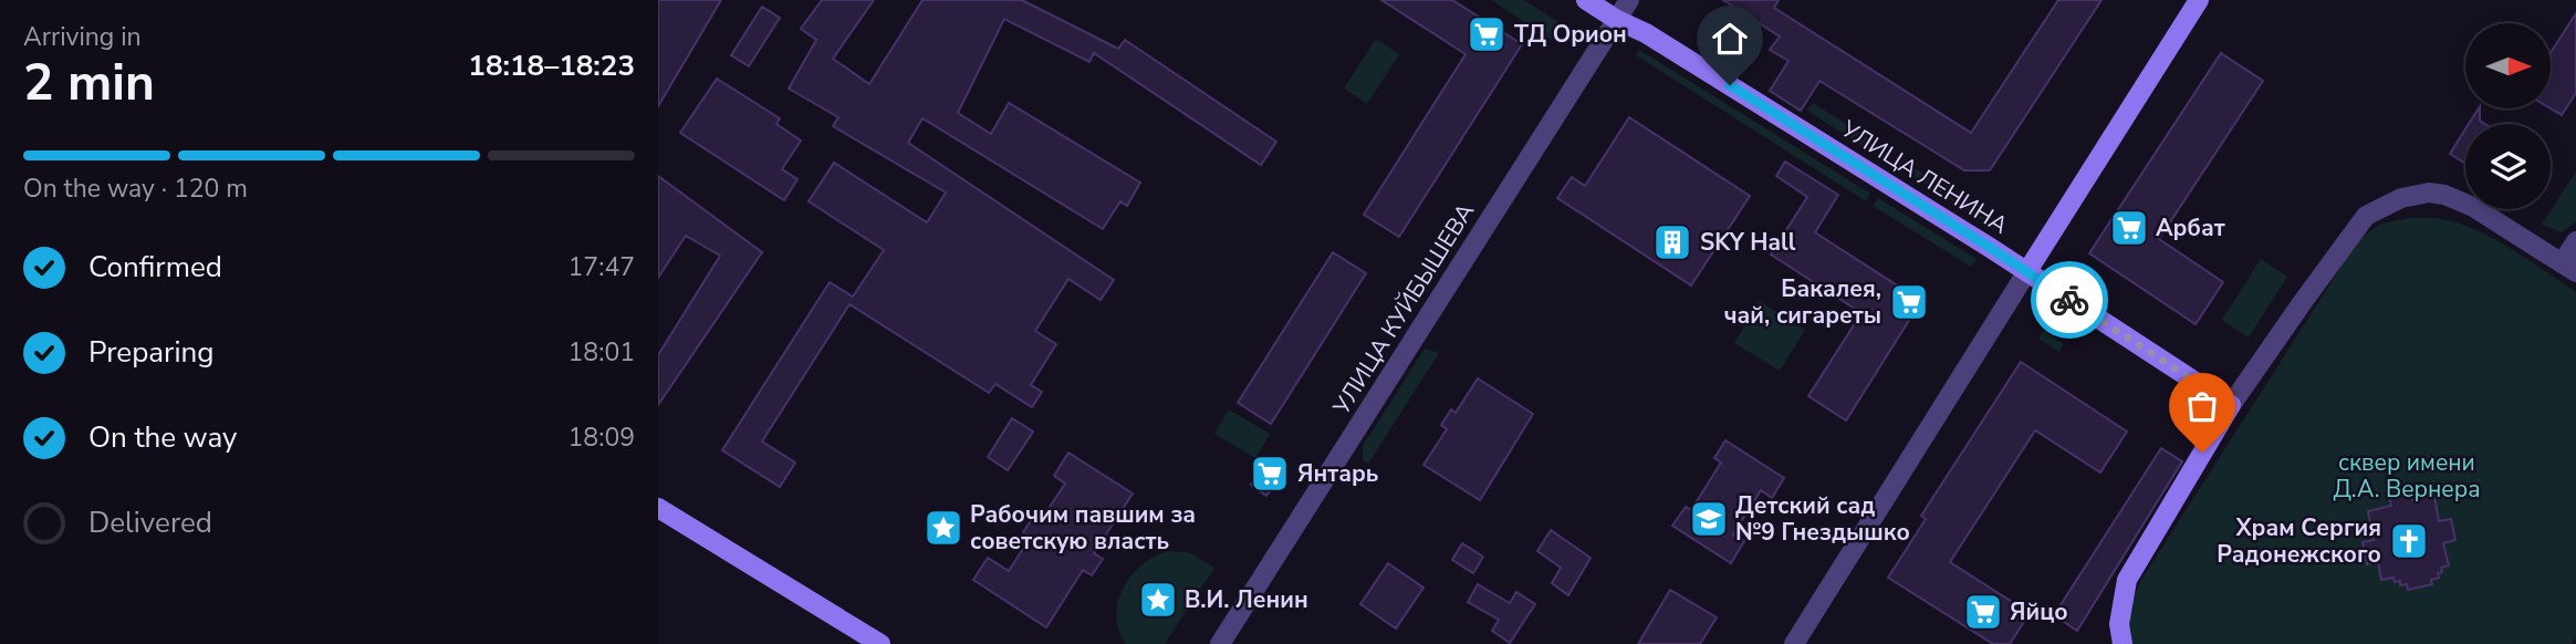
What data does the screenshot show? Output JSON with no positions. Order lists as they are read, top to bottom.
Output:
{
  "streets": {
    "street": ["УЛИЦА ЛЕНИНА", "УЛИЦА КУЙБЫШЕВА"]
  },
  "crossings": [
    ["УЛИЦА ЛЕНИНА", "УЛИЦА КУЙБЫШЕВА"]
  ],
  "parks": ["сквер имени Д.А. Вернера"],
  "places": {
    "supermarket": [
      "ТД Орион",
      "Арбат",
      "Бакалея, чай, сигареты",
      "Янтарь",
      "Яйцо"
    ],
    "building": ["SKY Hall"],
    "school or university": ["Детский сад №9 Гнездышко"],
    "place": ["Рабочим павшим за советскую власть", "В.И. Ленин"],
    "church": ["Храм Сергия Радонежского"]
  },
  "north": "right",
  "page": {
    "heading": ["2 min", "Arriving in", "18:18–18:23"],
    "bar": "On the way · 120 m",
    "list": [
      ["Confirmed", "17:47"],
      ["Preparing", "18:01"],
      ["On the way", "18:09"],
      "Delivered"
    ]
  }
}
